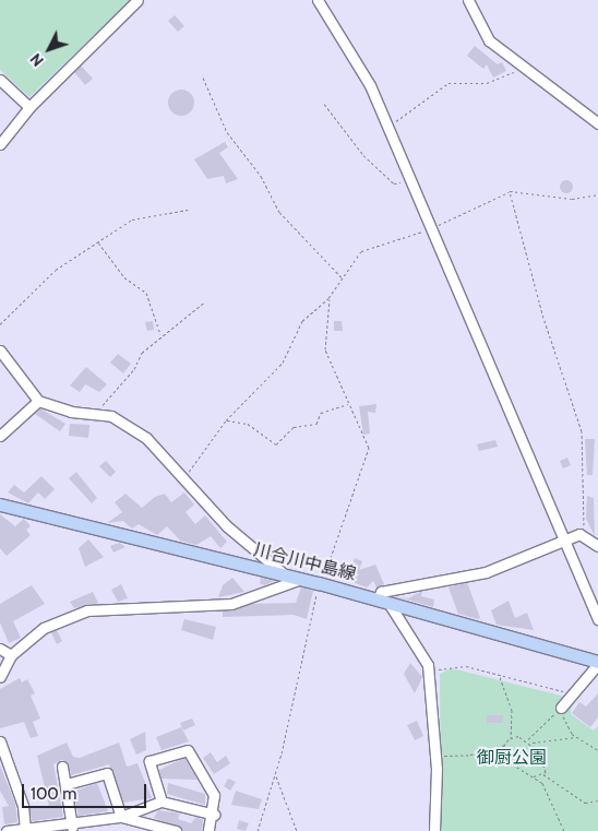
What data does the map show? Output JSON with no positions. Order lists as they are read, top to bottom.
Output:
{
  "streets": {
    "main road": ["川合川中島線"]
  },
  "parks": ["御厨公園"],
  "scale_bar": "100 m",
  "north": "bottom left"
}
